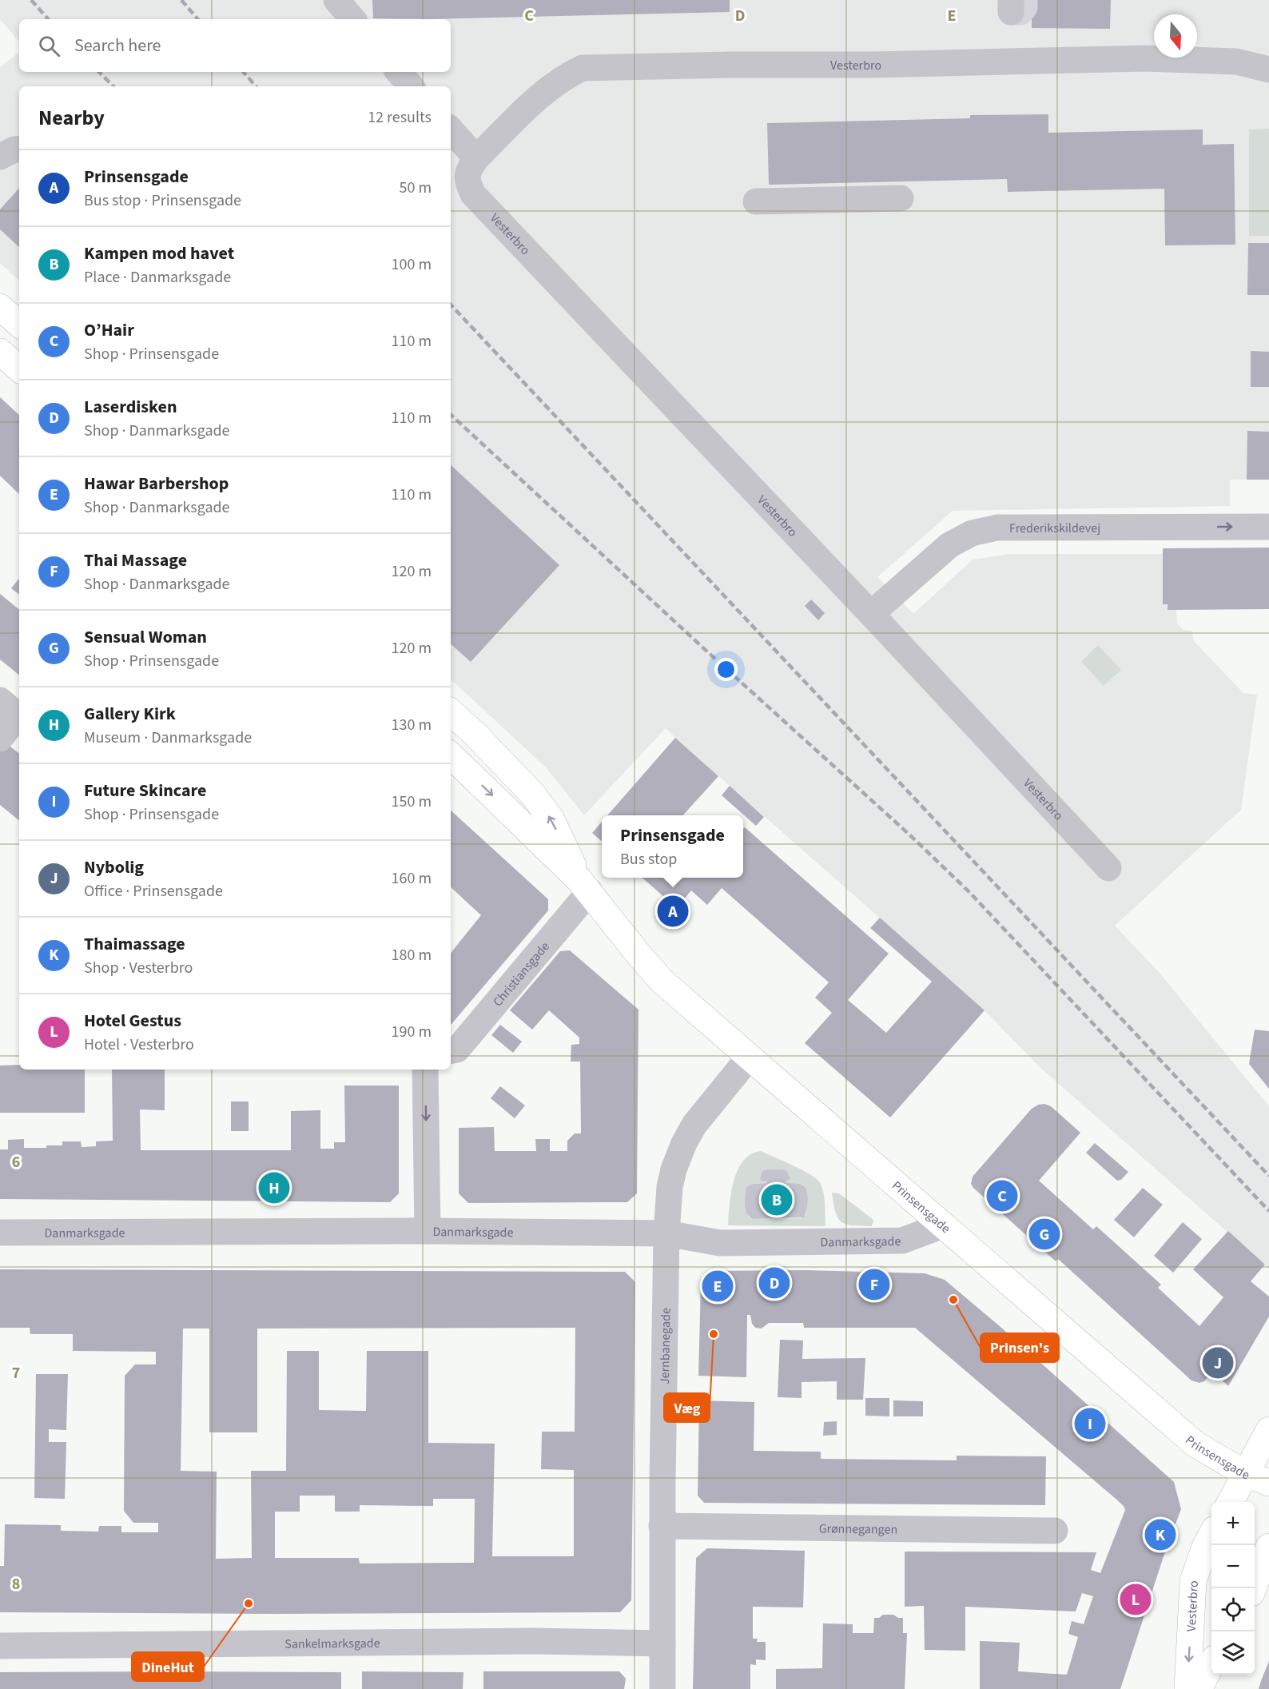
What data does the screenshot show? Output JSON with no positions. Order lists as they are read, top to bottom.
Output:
{
  "streets": {
    "main road": ["Vesterbro", "Prinsensgade"],
    "street": [
      "Frederikskildevej",
      "Christiansgade",
      "Danmarksgade",
      "Jernbanegade",
      "Grønnegangen",
      "Sankelmarksgade"
    ]
  },
  "crossings": [
    ["Vesterbro", "Frederikskildevej"],
    ["Christiansgade", "Prinsensgade"],
    ["Prinsensgade", "Danmarksgade"],
    ["Prinsensgade", "Jernbanegade"],
    ["Danmarksgade", "Jernbanegade"],
    ["Jernbanegade", "Grønnegangen"],
    ["Jernbanegade", "Sankelmarksgade"]
  ],
  "one_way": ["Frederikskildevej"],
  "places": ["Prinsen's", "Væg", "DineHut"],
  "north": "bottom",
  "page": {
    "search": "Search here",
    "heading": ["Nearby", "12 results"],
    "list": [
      {
        "mark": "A",
        "name": "Prinsensgade",
        "note": "Bus stop · Prinsensgade",
        "value": "50 m"
      },
      {
        "mark": "B",
        "name": "Kampen mod havet",
        "note": "Place · Danmarksgade",
        "value": "100 m"
      },
      {
        "mark": "C",
        "name": "O’Hair",
        "note": "Shop · Prinsensgade",
        "value": "110 m"
      },
      {
        "mark": "D",
        "name": "Laserdisken",
        "note": "Shop · Danmarksgade",
        "value": "110 m"
      },
      {
        "mark": "E",
        "name": "Hawar Barbershop",
        "note": "Shop · Danmarksgade",
        "value": "110 m"
      },
      {
        "mark": "F",
        "name": "Thai Massage",
        "note": "Shop · Danmarksgade",
        "value": "120 m"
      },
      {
        "mark": "G",
        "name": "Sensual Woman",
        "note": "Shop · Prinsensgade",
        "value": "120 m"
      },
      {
        "mark": "H",
        "name": "Gallery Kirk",
        "note": "Museum · Danmarksgade",
        "value": "130 m"
      },
      {
        "mark": "I",
        "name": "Future Skincare",
        "note": "Shop · Prinsensgade",
        "value": "150 m"
      },
      {
        "mark": "J",
        "name": "Nybolig",
        "note": "Office · Prinsensgade",
        "value": "160 m"
      },
      {
        "mark": "K",
        "name": "Thaimassage",
        "note": "Shop · Vesterbro",
        "value": "180 m"
      },
      {
        "mark": "L",
        "name": "Hotel Gestus",
        "note": "Hotel · Vesterbro",
        "value": "190 m"
      }
    ],
    "popup": ["Prinsensgade", "Bus stop"],
    "pins": [
      "A",
      "H",
      "C",
      "B",
      "G",
      "D",
      "F",
      "E",
      "J",
      "I",
      "K",
      "L"
    ],
    "map_buttons": ["+", "−"]
  },
  "grid": {
    "columns": ["C", "D", "E"],
    "rows": ["6", "7", "8"]
  }
}
